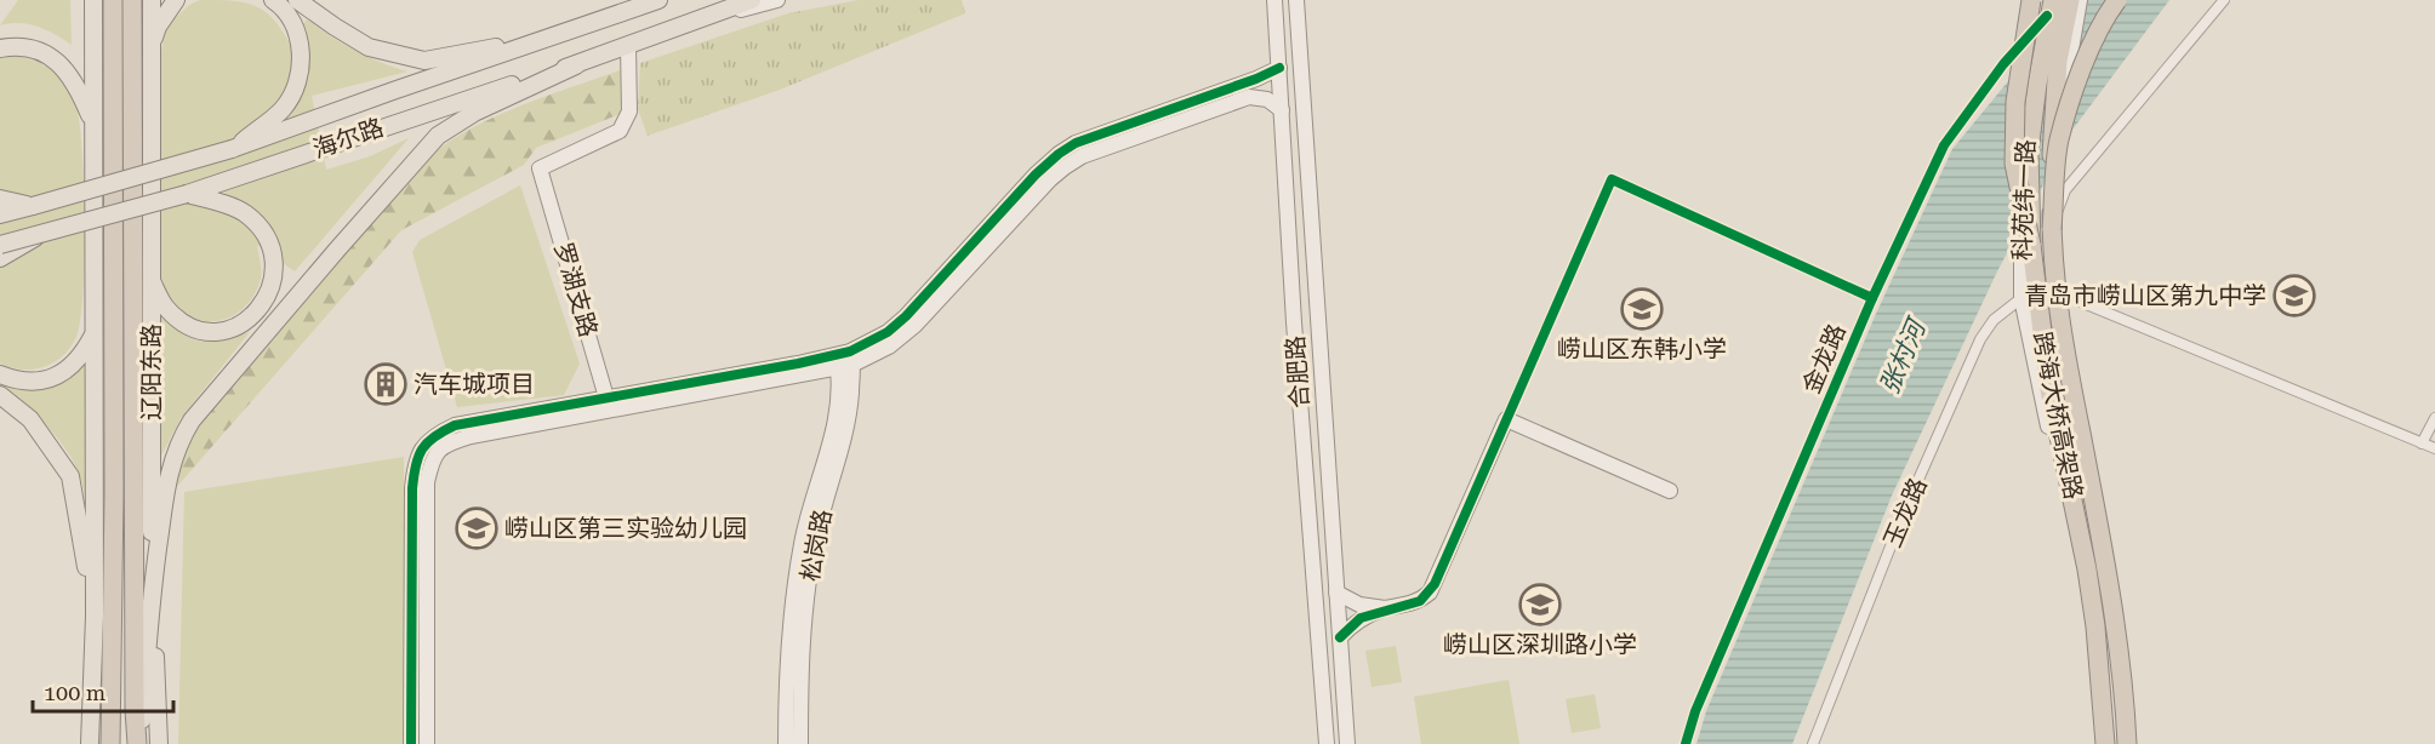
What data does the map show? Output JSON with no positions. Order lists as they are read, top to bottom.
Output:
{
  "streets": {
    "highway": ["辽阳东路", "跨海大桥高架路"],
    "main road": ["海尔路"],
    "street": [
      "科苑纬一路",
      "罗湖支路",
      "金龙路",
      "合肥路",
      "玉龙路",
      "松岗路"
    ]
  },
  "crossings": [
    ["海尔路", "罗湖支路"],
    ["科苑纬一路", "金龙路"],
    ["科苑纬一路", "跨海大桥高架路"],
    ["科苑纬一路", "玉龙路"],
    ["金龙路", "跨海大桥高架路"]
  ],
  "water": ["张村河"],
  "places": {
    "school or university": [
      "青岛市崂山区第九中学",
      "崂山区东韩小学",
      "崂山区第三实验幼儿园",
      "崂山区深圳路小学"
    ],
    "building": ["汽车城项目"]
  },
  "scale_bar": "100 m"
}
